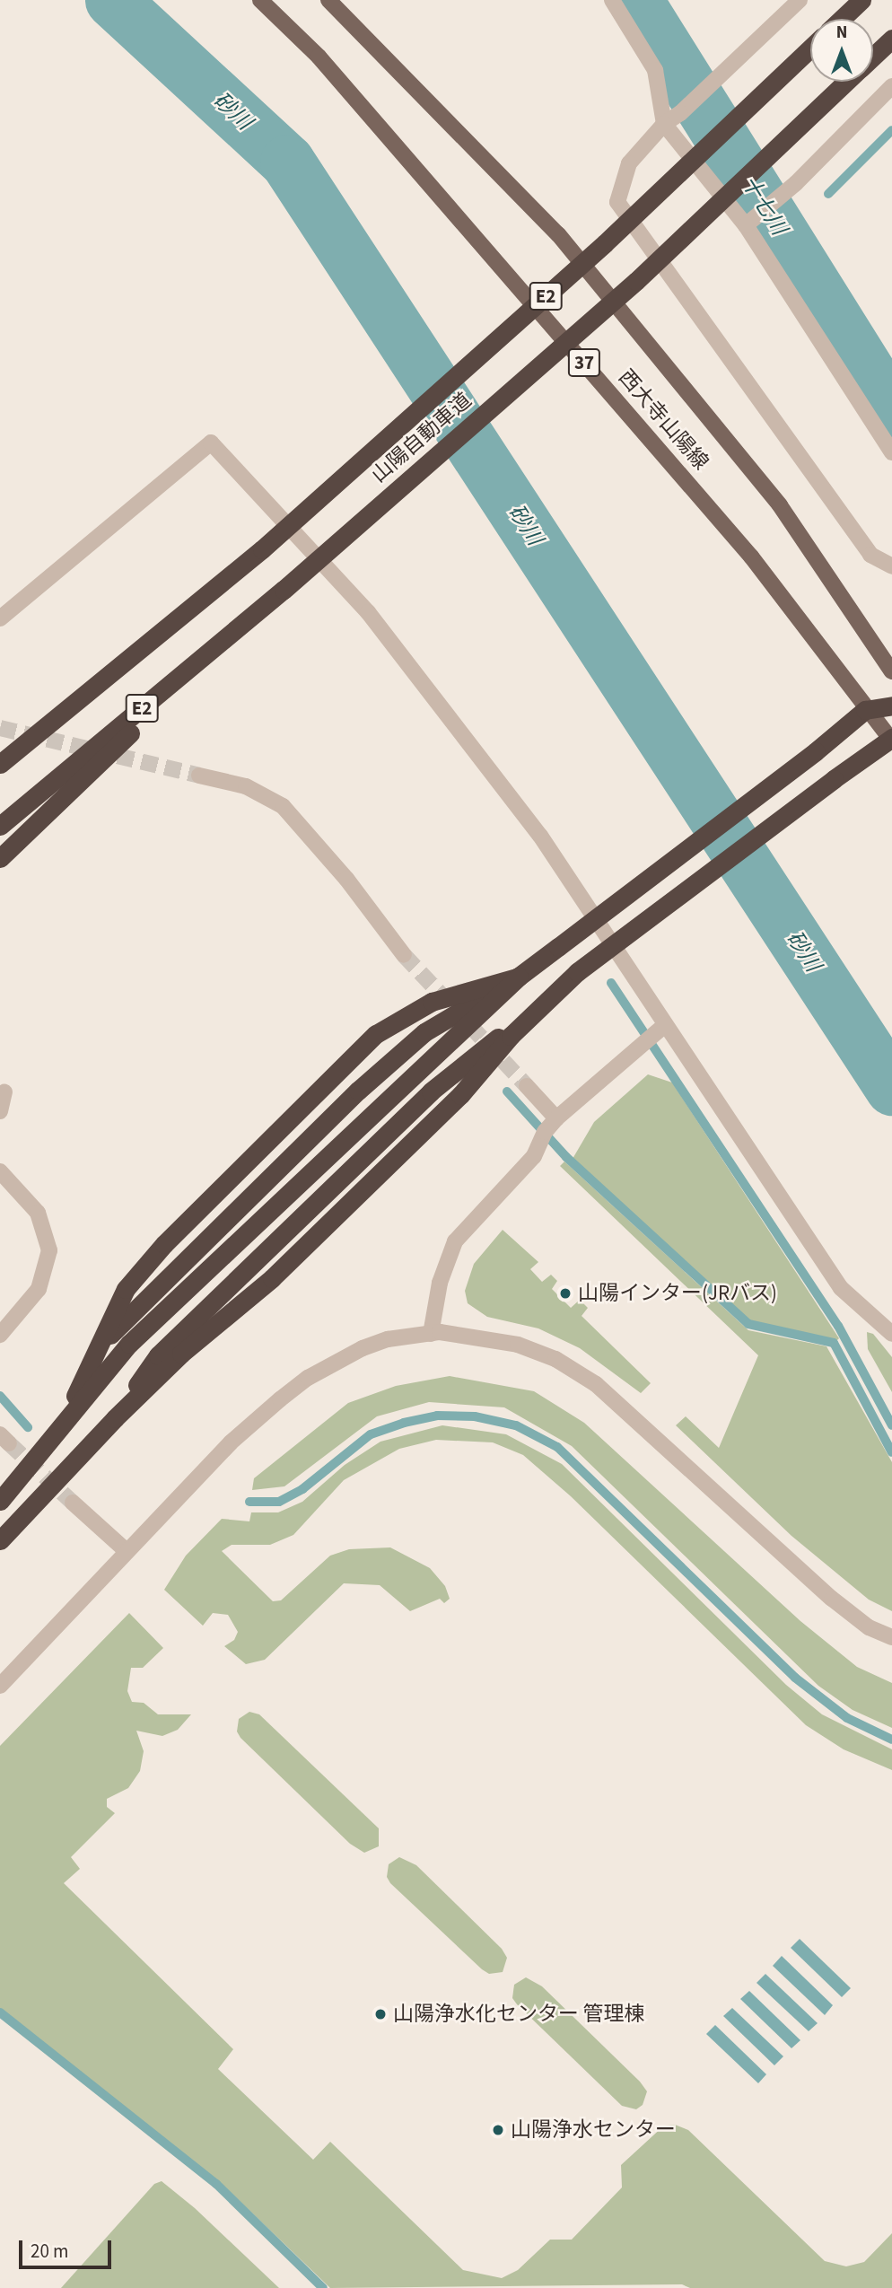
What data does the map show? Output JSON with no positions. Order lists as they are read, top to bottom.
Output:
{
  "streets": {
    "highway": ["E2", "山陽自動車道"],
    "main road": ["37", "西大寺山陽線"]
  },
  "water": ["砂川", "十七川"],
  "places": ["山陽インター(JRバス)", "山陽浄水化センター 管理棟", "山陽浄水センター"],
  "scale_bar": "20 m",
  "north": "top"
}
